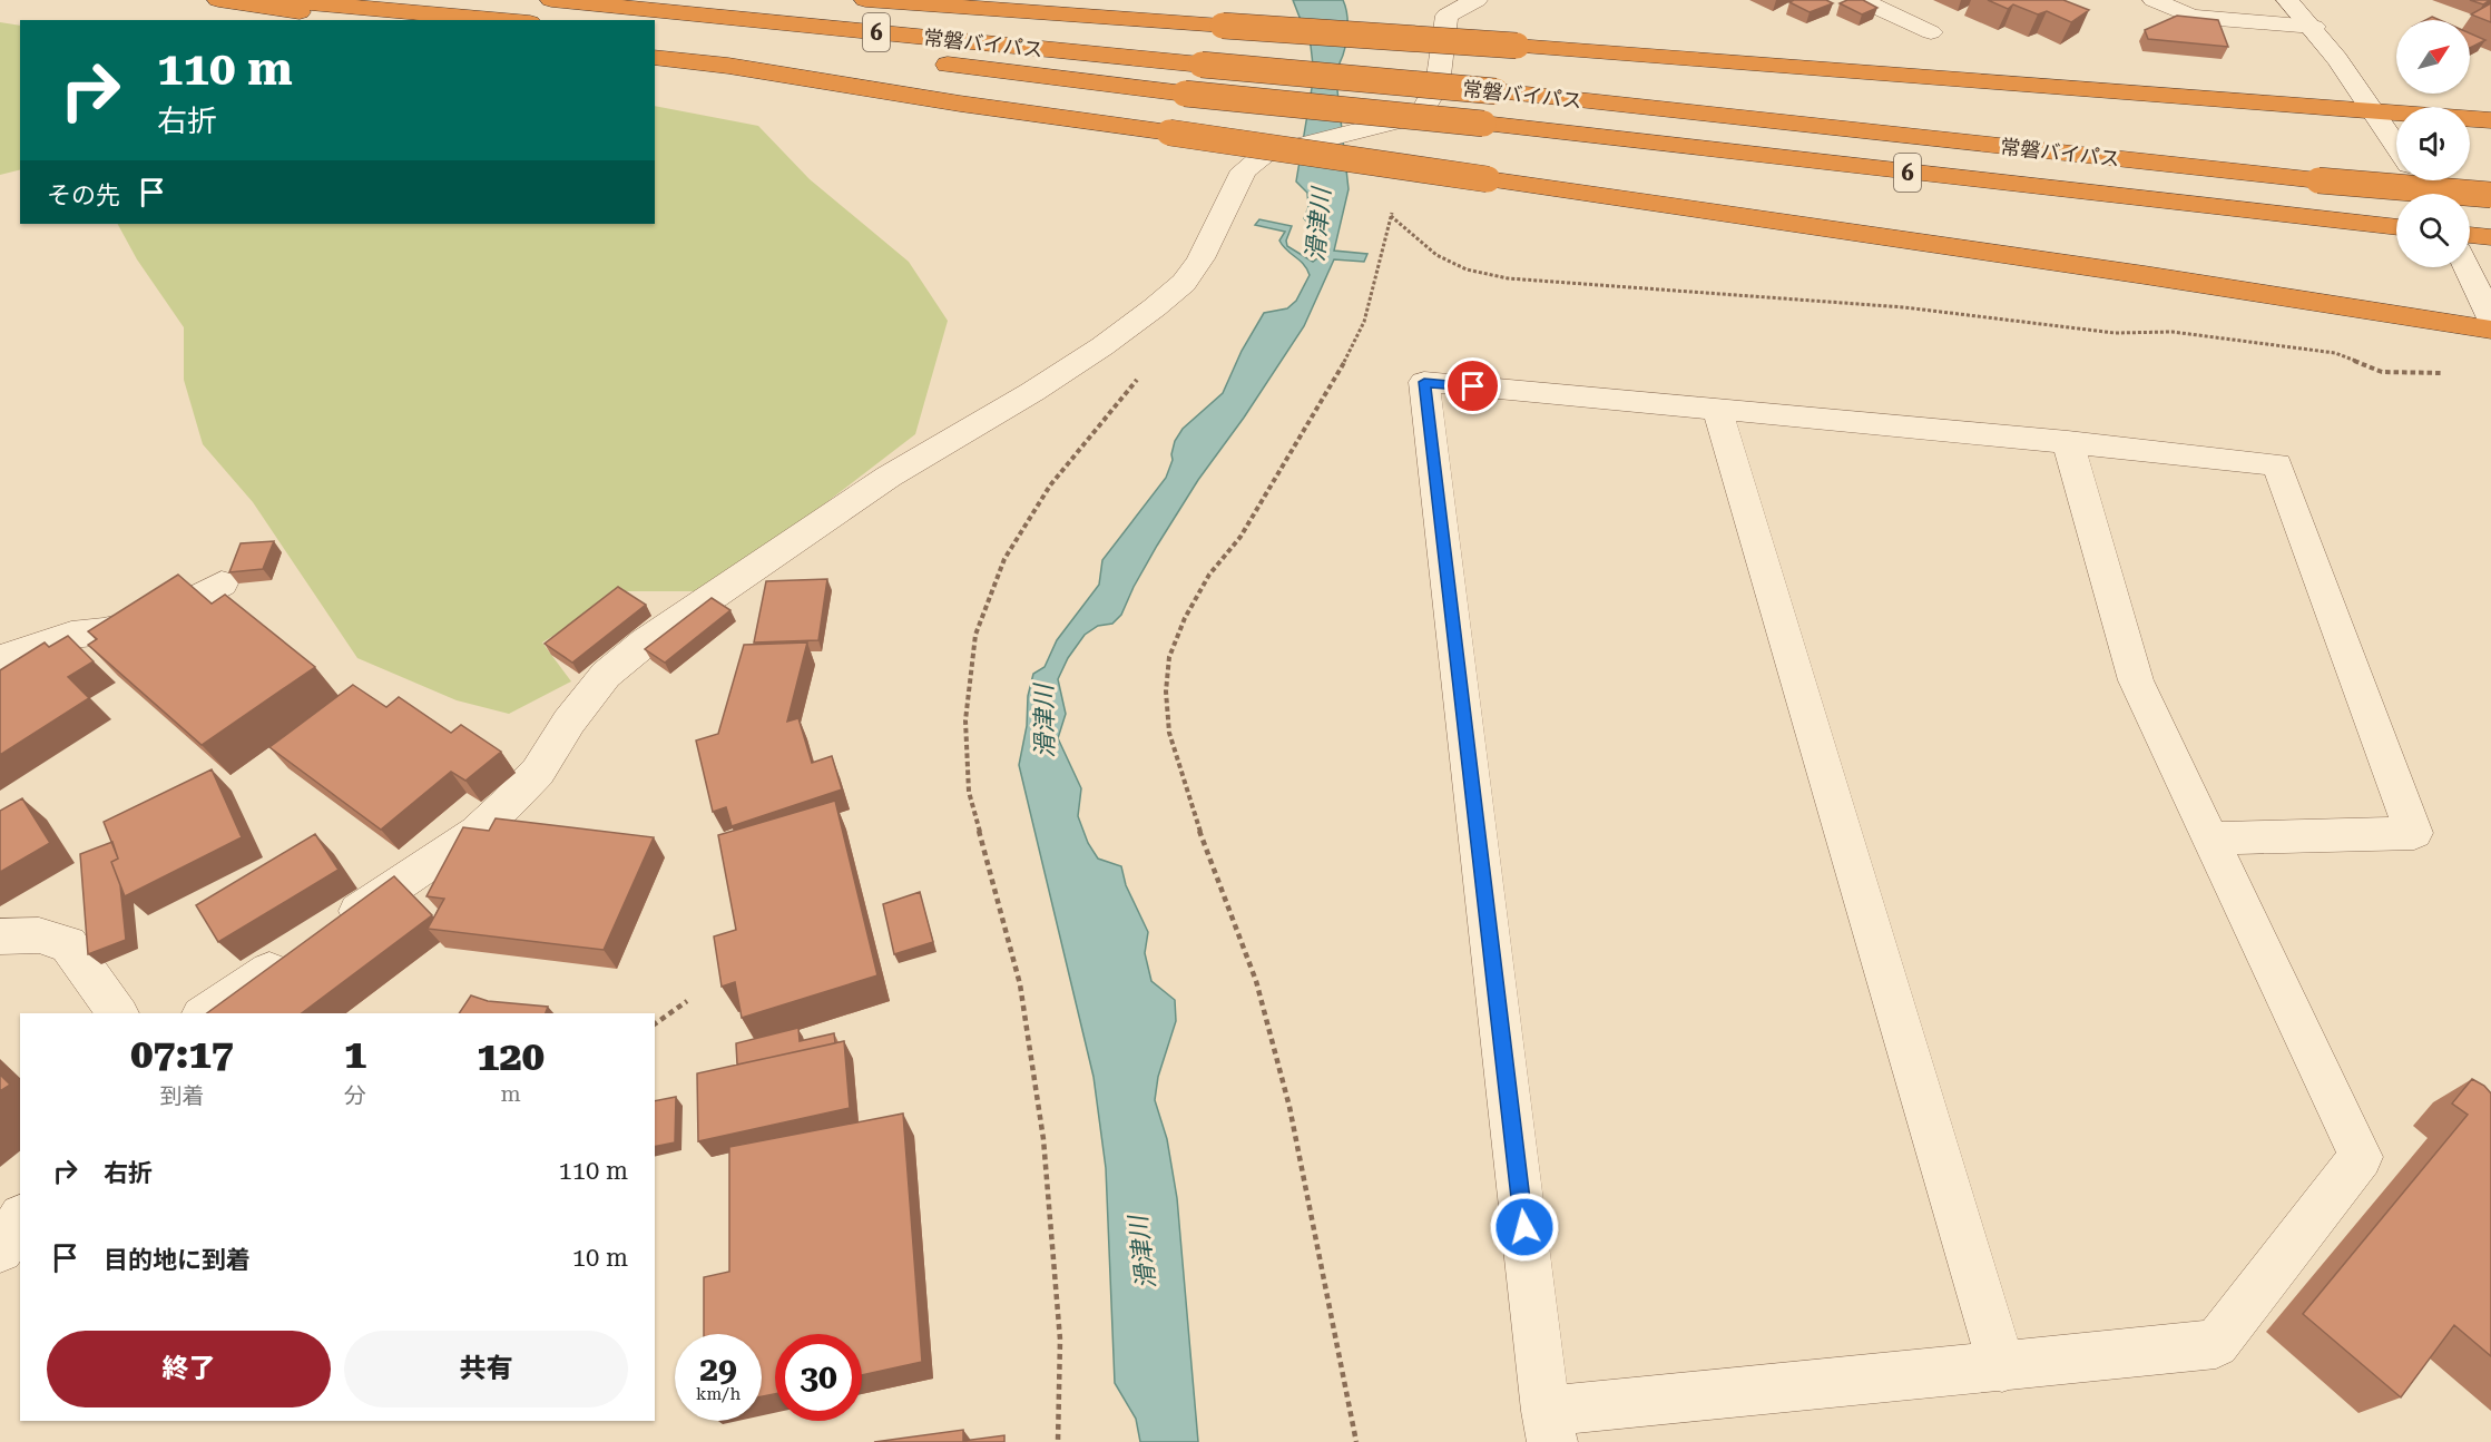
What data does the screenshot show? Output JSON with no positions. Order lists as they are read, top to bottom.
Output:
{
  "streets": {
    "highway": ["6", "常磐バイパス"]
  },
  "water": ["滑津川"],
  "north": "top right",
  "page": {
    "turn": ["110 m", "右折"],
    "then": "その先",
    "eta": [
      "07:17",
      "到着",
      "1",
      "分",
      "120",
      "m"
    ],
    "list": [
      {
        "name": "右折",
        "value": "110 m"
      },
      {
        "name": "目的地に到着",
        "value": "10 m"
      }
    ],
    "buttons": ["終了", "共有"],
    "speed": "29 km/h",
    "limit": "30"
  }
}
